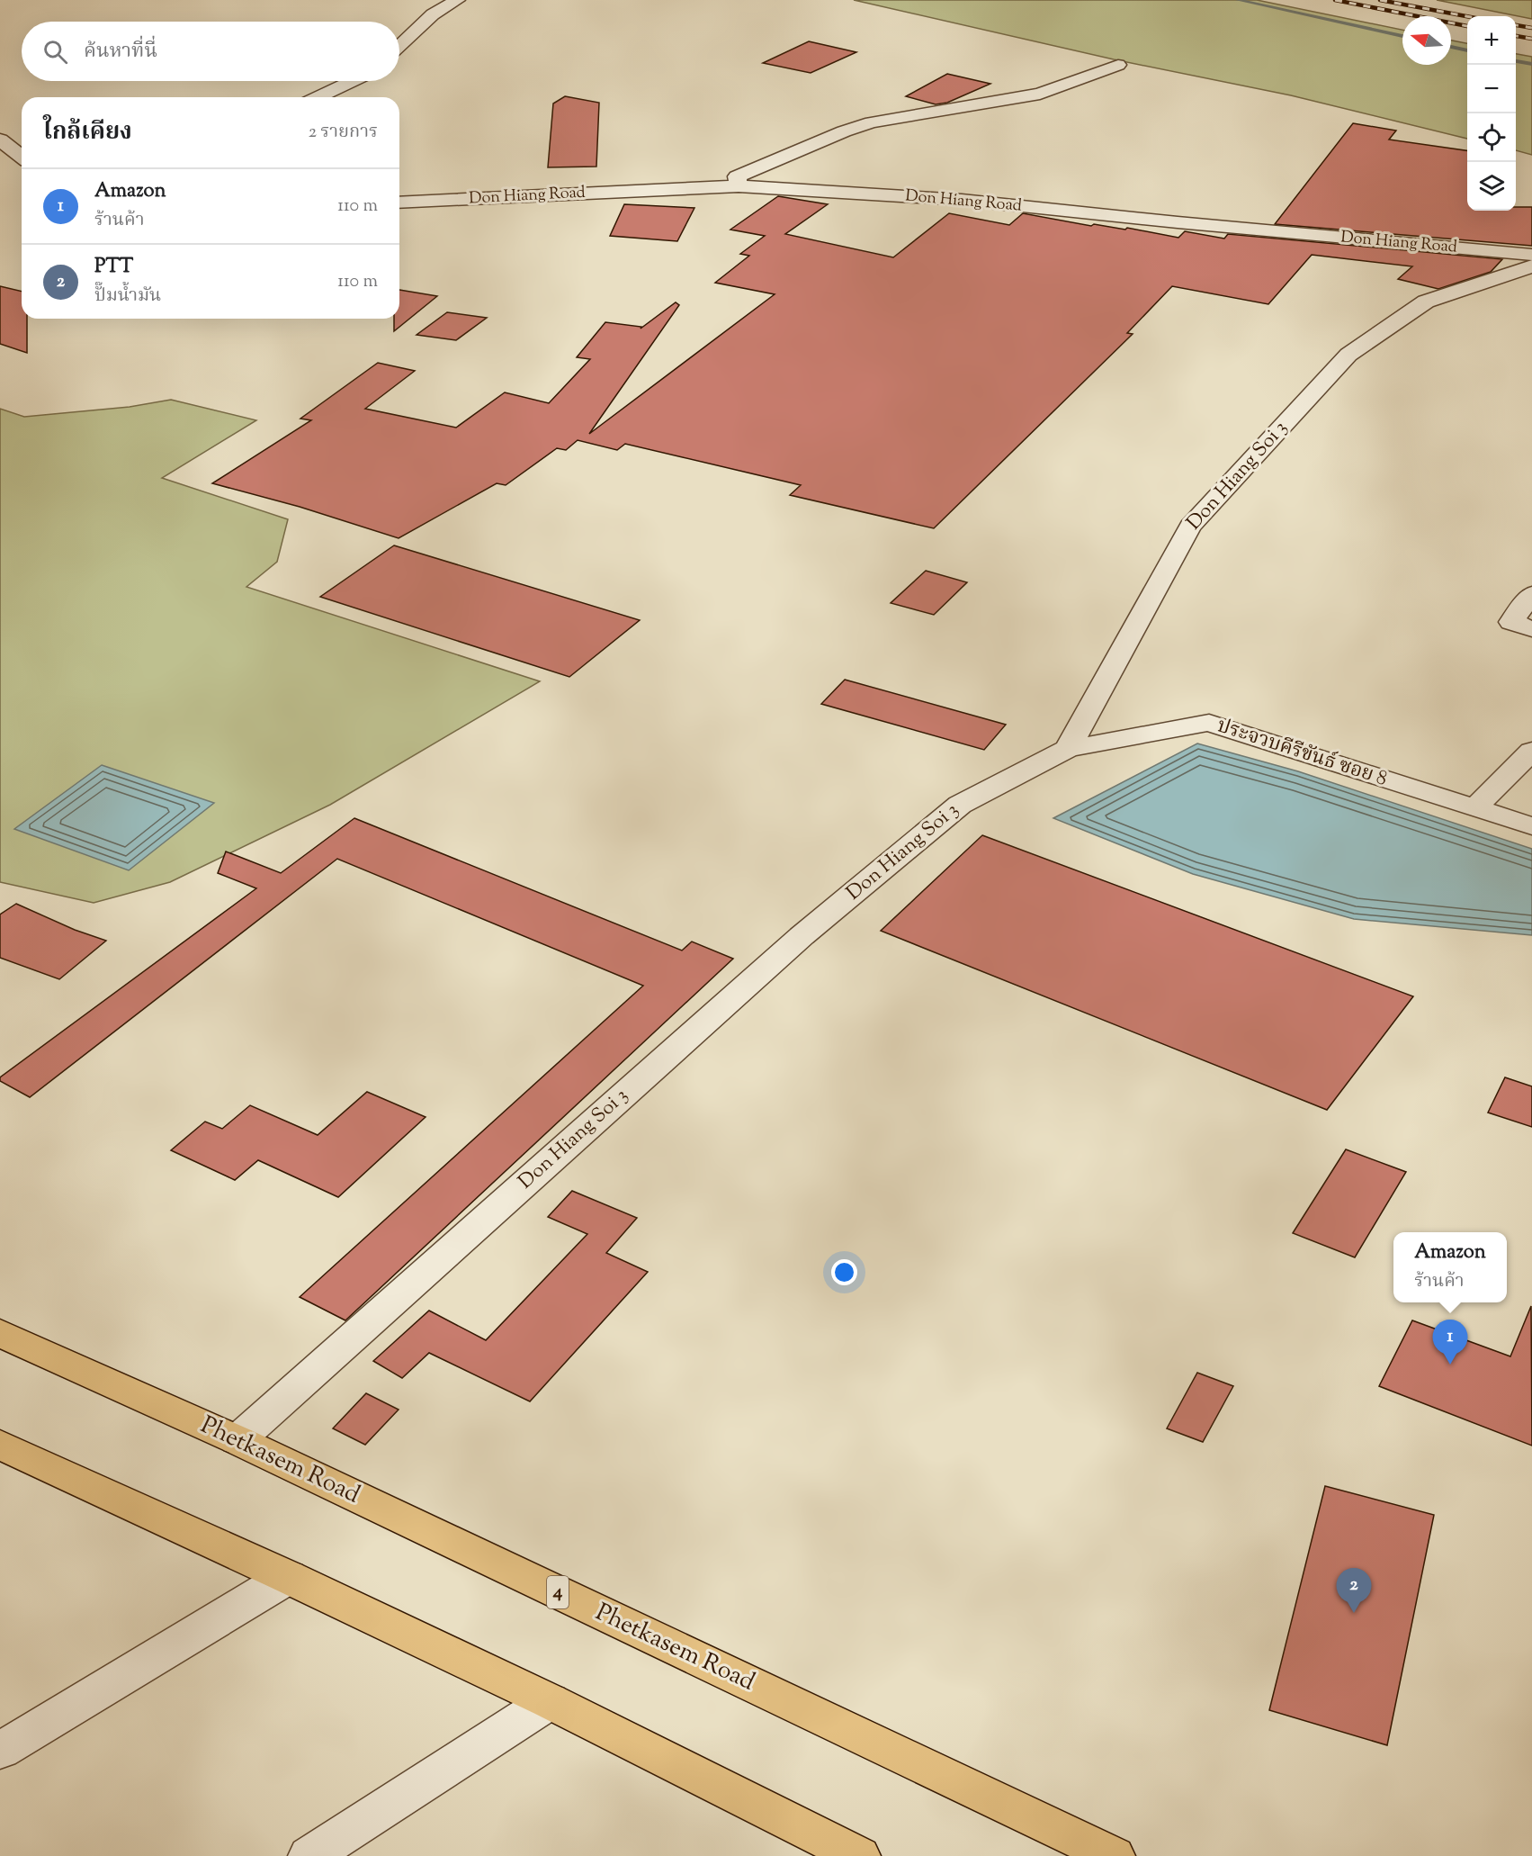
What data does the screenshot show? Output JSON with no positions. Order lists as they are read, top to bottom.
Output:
{
  "streets": {
    "highway": ["Phetkasem Road", "4"],
    "street": ["Don Hiang Road", "Don Hiang Soi 3", "ประจวบคีรีขันธ์ ซอย 8"]
  },
  "crossings": [
    ["Don Hiang Soi 3", "ประจวบคีรีขันธ์ ซอย 8"],
    ["Don Hiang Soi 3", "Phetkasem Road"]
  ],
  "north": "left",
  "page": {
    "map_buttons": ["+", "−"],
    "search": "ค้นหาที่นี่",
    "heading": ["ใกล้เคียง", "2 รายการ"],
    "list": [
      {
        "mark": "1",
        "name": "Amazon",
        "note": "ร้านค้า",
        "value": "110 m"
      },
      {
        "mark": "2",
        "name": "PTT",
        "note": "ปั๊มน้ำมัน",
        "value": "110 m"
      }
    ],
    "popup": ["Amazon", "ร้านค้า"],
    "pins": ["1", "2"]
  }
}
